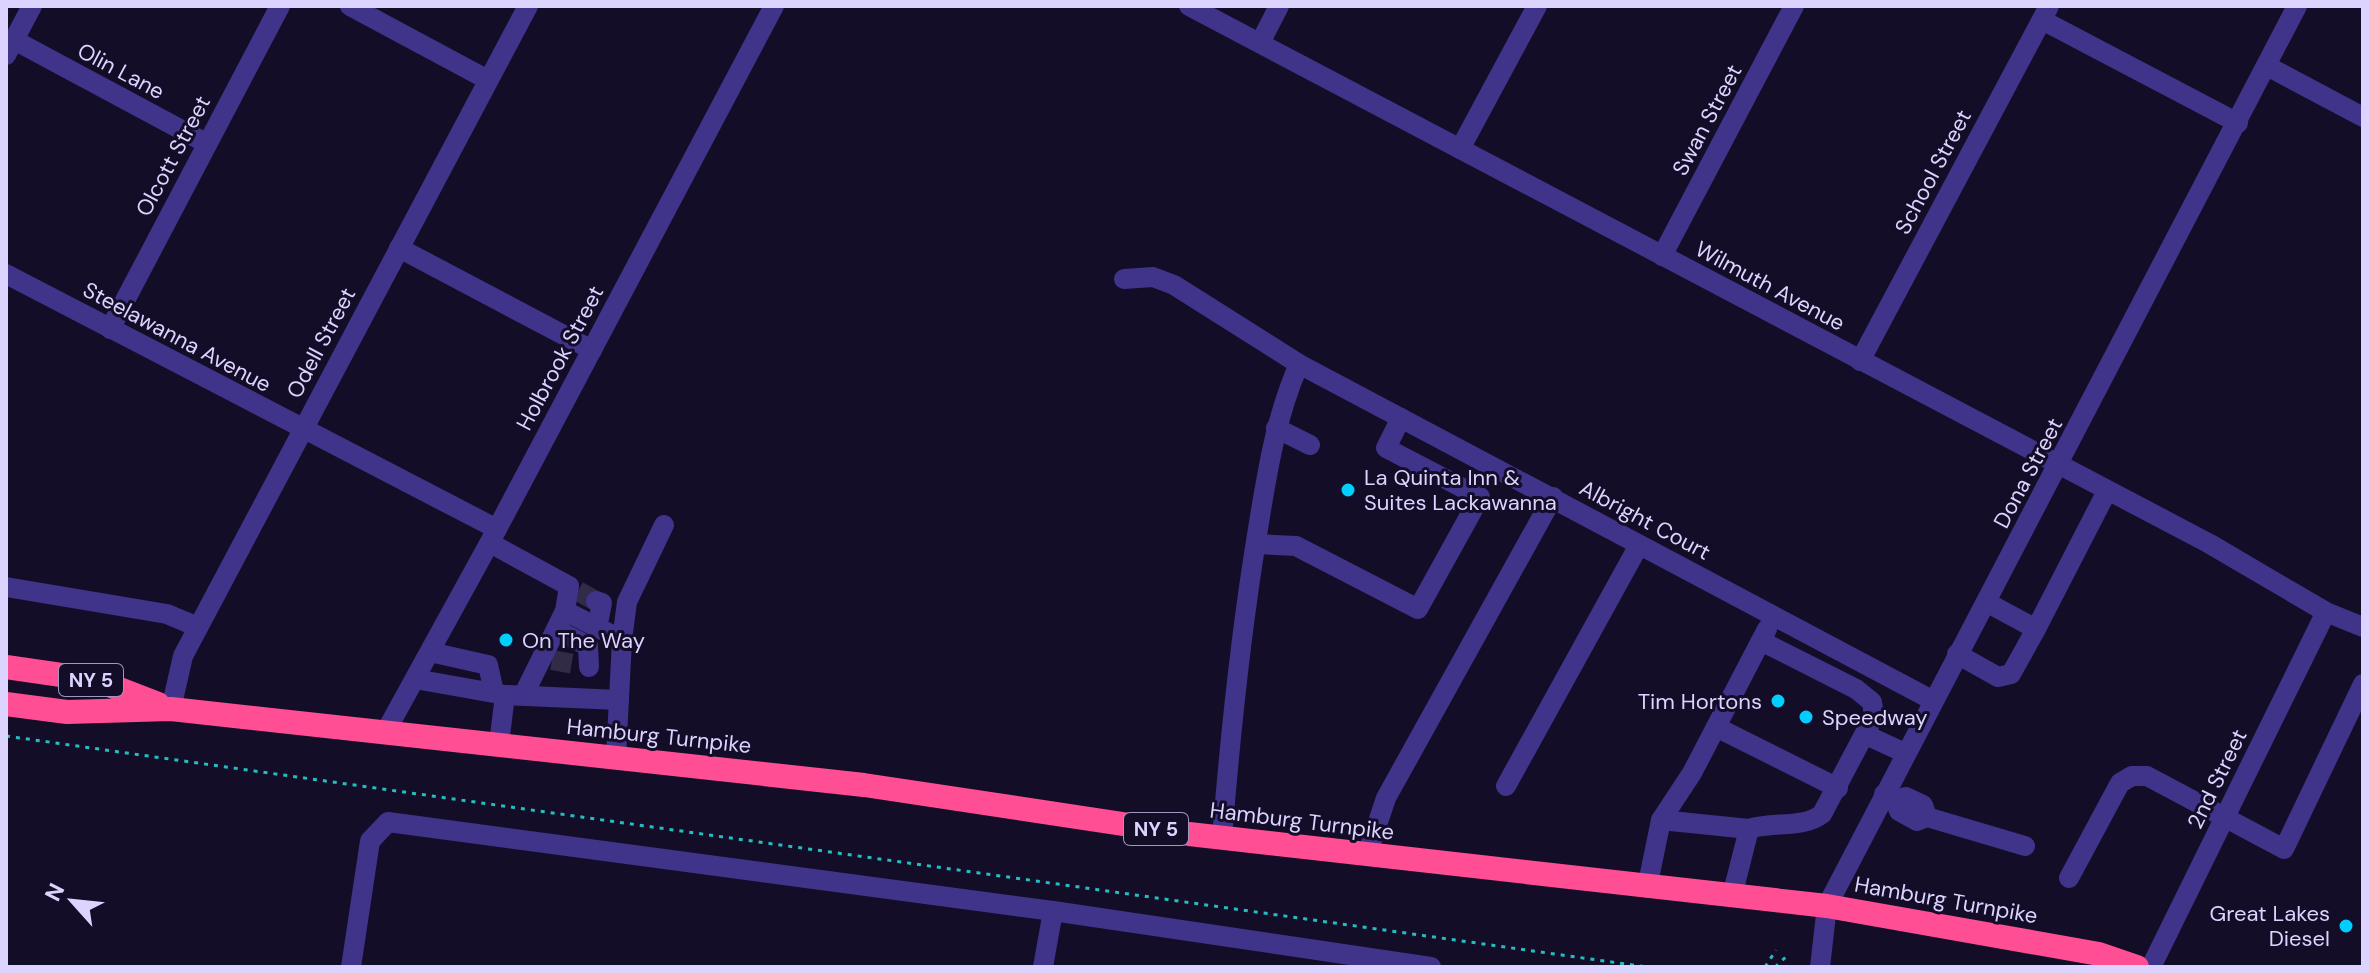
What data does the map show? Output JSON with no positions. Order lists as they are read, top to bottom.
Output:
{
  "streets": {
    "highway": ["NY 5", "Hamburg Turnpike"],
    "street": [
      "Olin Lane",
      "Swan Street",
      "Olcott Street",
      "School Street",
      "Wilmuth Avenue",
      "Steelawanna Avenue",
      "Odell Street",
      "Holbrook Street",
      "Dona Street",
      "Albright Court",
      "2nd Street"
    ]
  },
  "crossings": [
    ["Olin Lane", "Olcott Street"],
    ["Swan Street", "Wilmuth Avenue"],
    ["Olcott Street", "Steelawanna Avenue"],
    ["School Street", "Wilmuth Avenue"],
    ["Wilmuth Avenue", "Dona Street"],
    ["Wilmuth Avenue", "2nd Street"],
    ["Steelawanna Avenue", "Odell Street"],
    ["Steelawanna Avenue", "Holbrook Street"],
    ["Odell Street", "NY 5"],
    ["Odell Street", "Hamburg Turnpike"],
    ["Holbrook Street", "Hamburg Turnpike"],
    ["Dona Street", "Albright Court"],
    ["Dona Street", "Hamburg Turnpike"],
    ["NY 5", "Hamburg Turnpike"]
  ],
  "places": [
    "La Quinta Inn & Suites Lackawanna",
    "On The Way",
    "Tim Hortons",
    "Speedway",
    "Great Lakes Diesel"
  ],
  "north": "top left"
}
